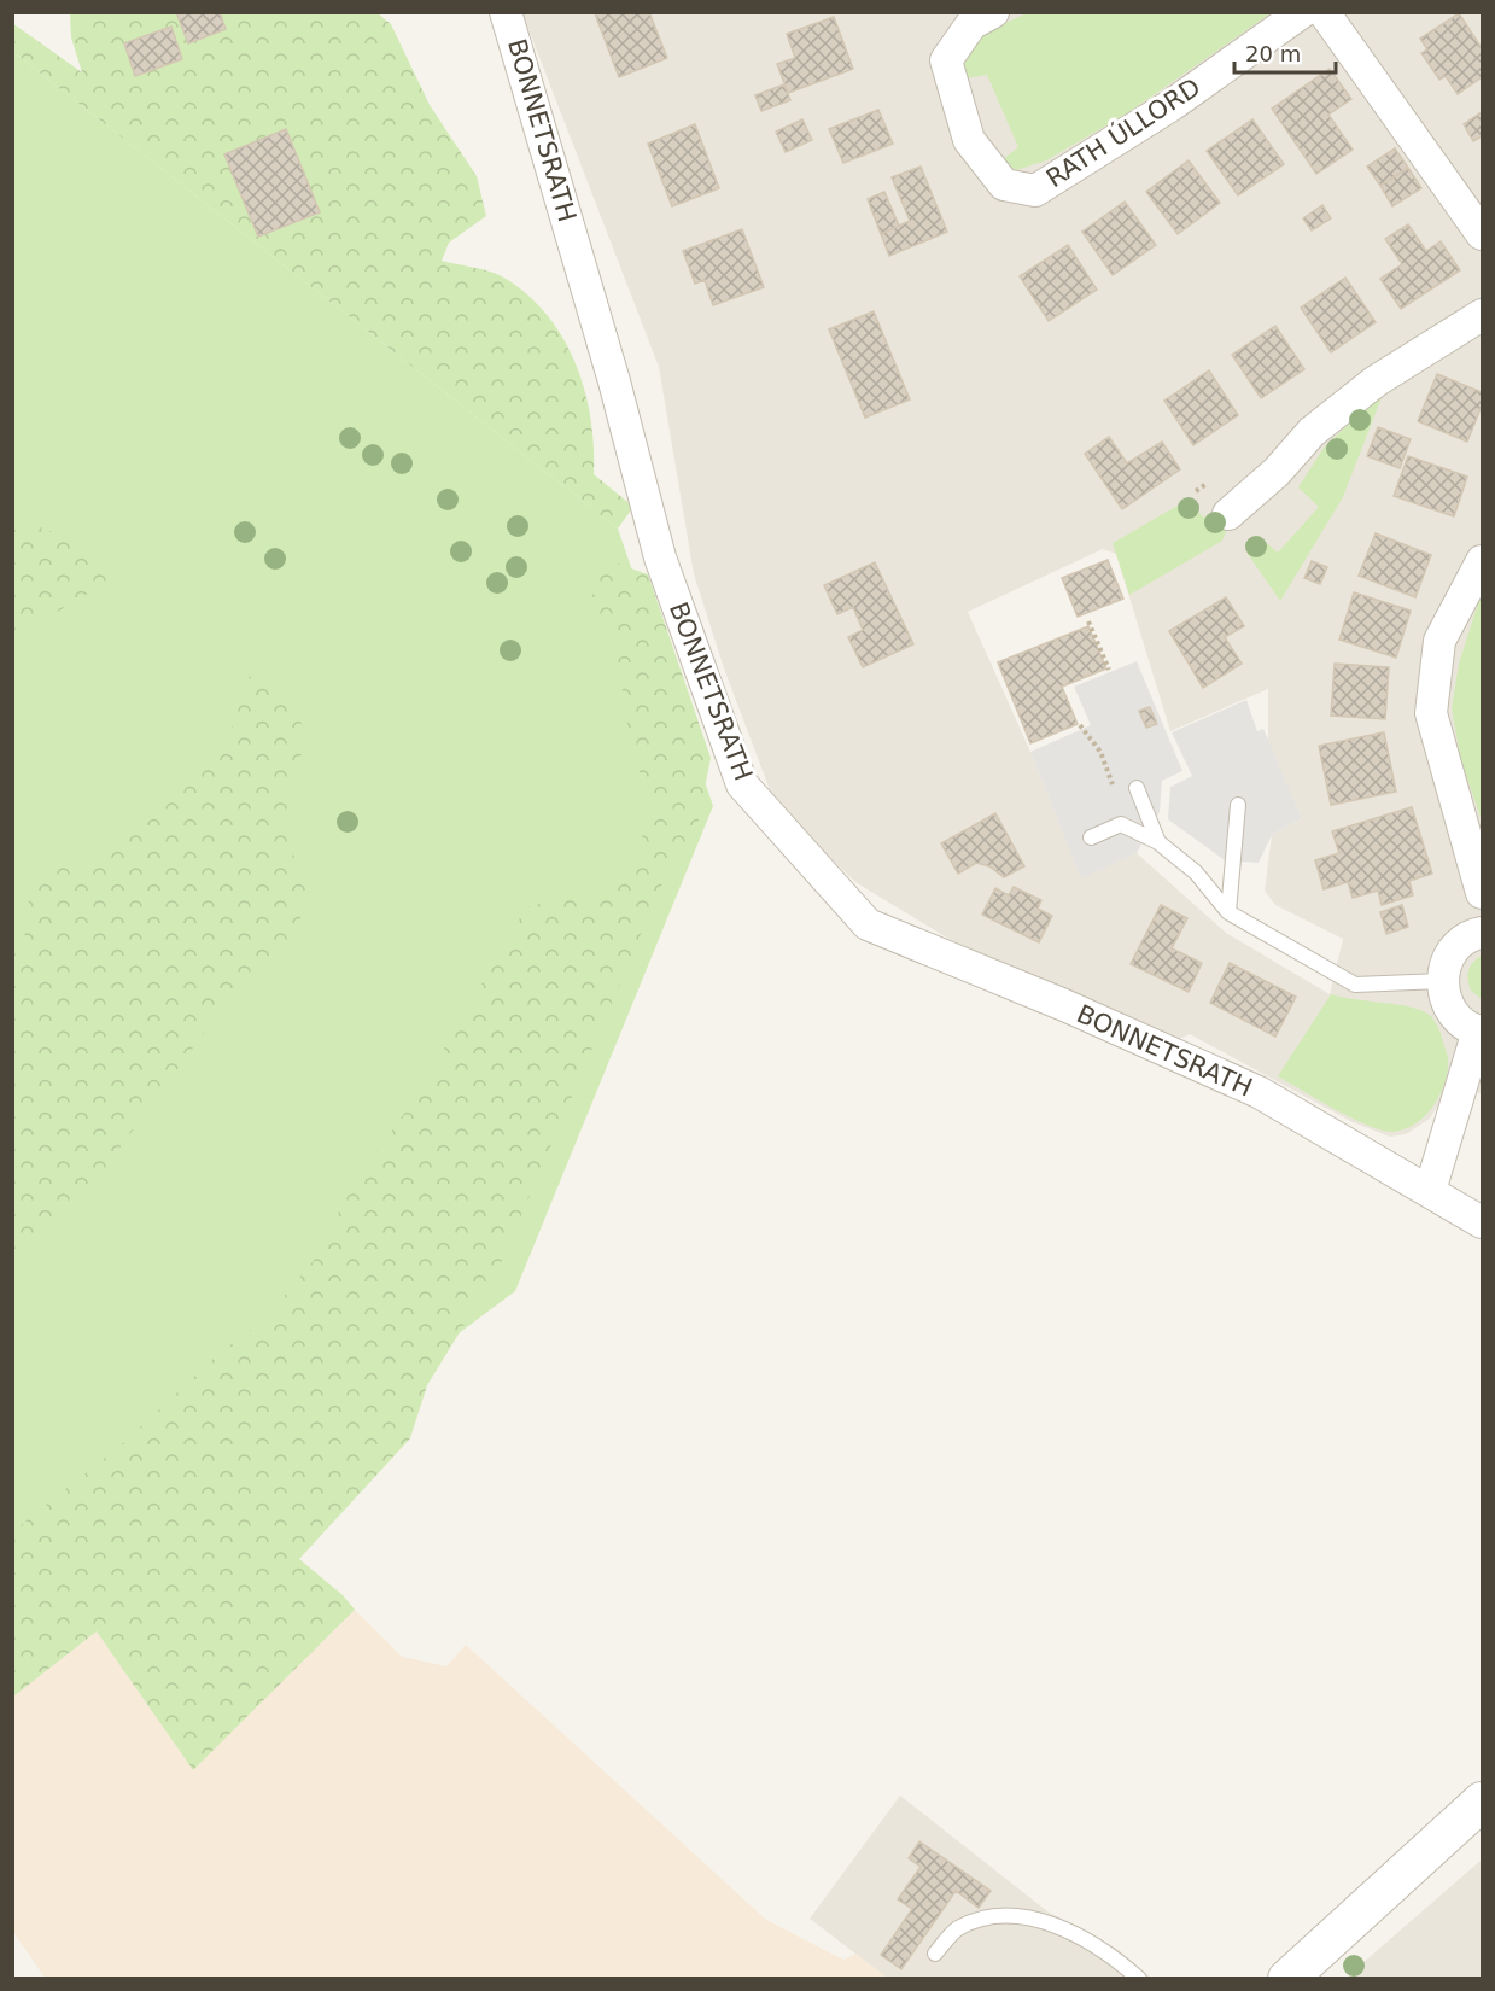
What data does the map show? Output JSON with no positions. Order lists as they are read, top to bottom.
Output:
{
  "streets": {
    "street": ["BONNETSRATH", "RATH ÚLLORD"]
  },
  "scale_bar": "20 m"
}
